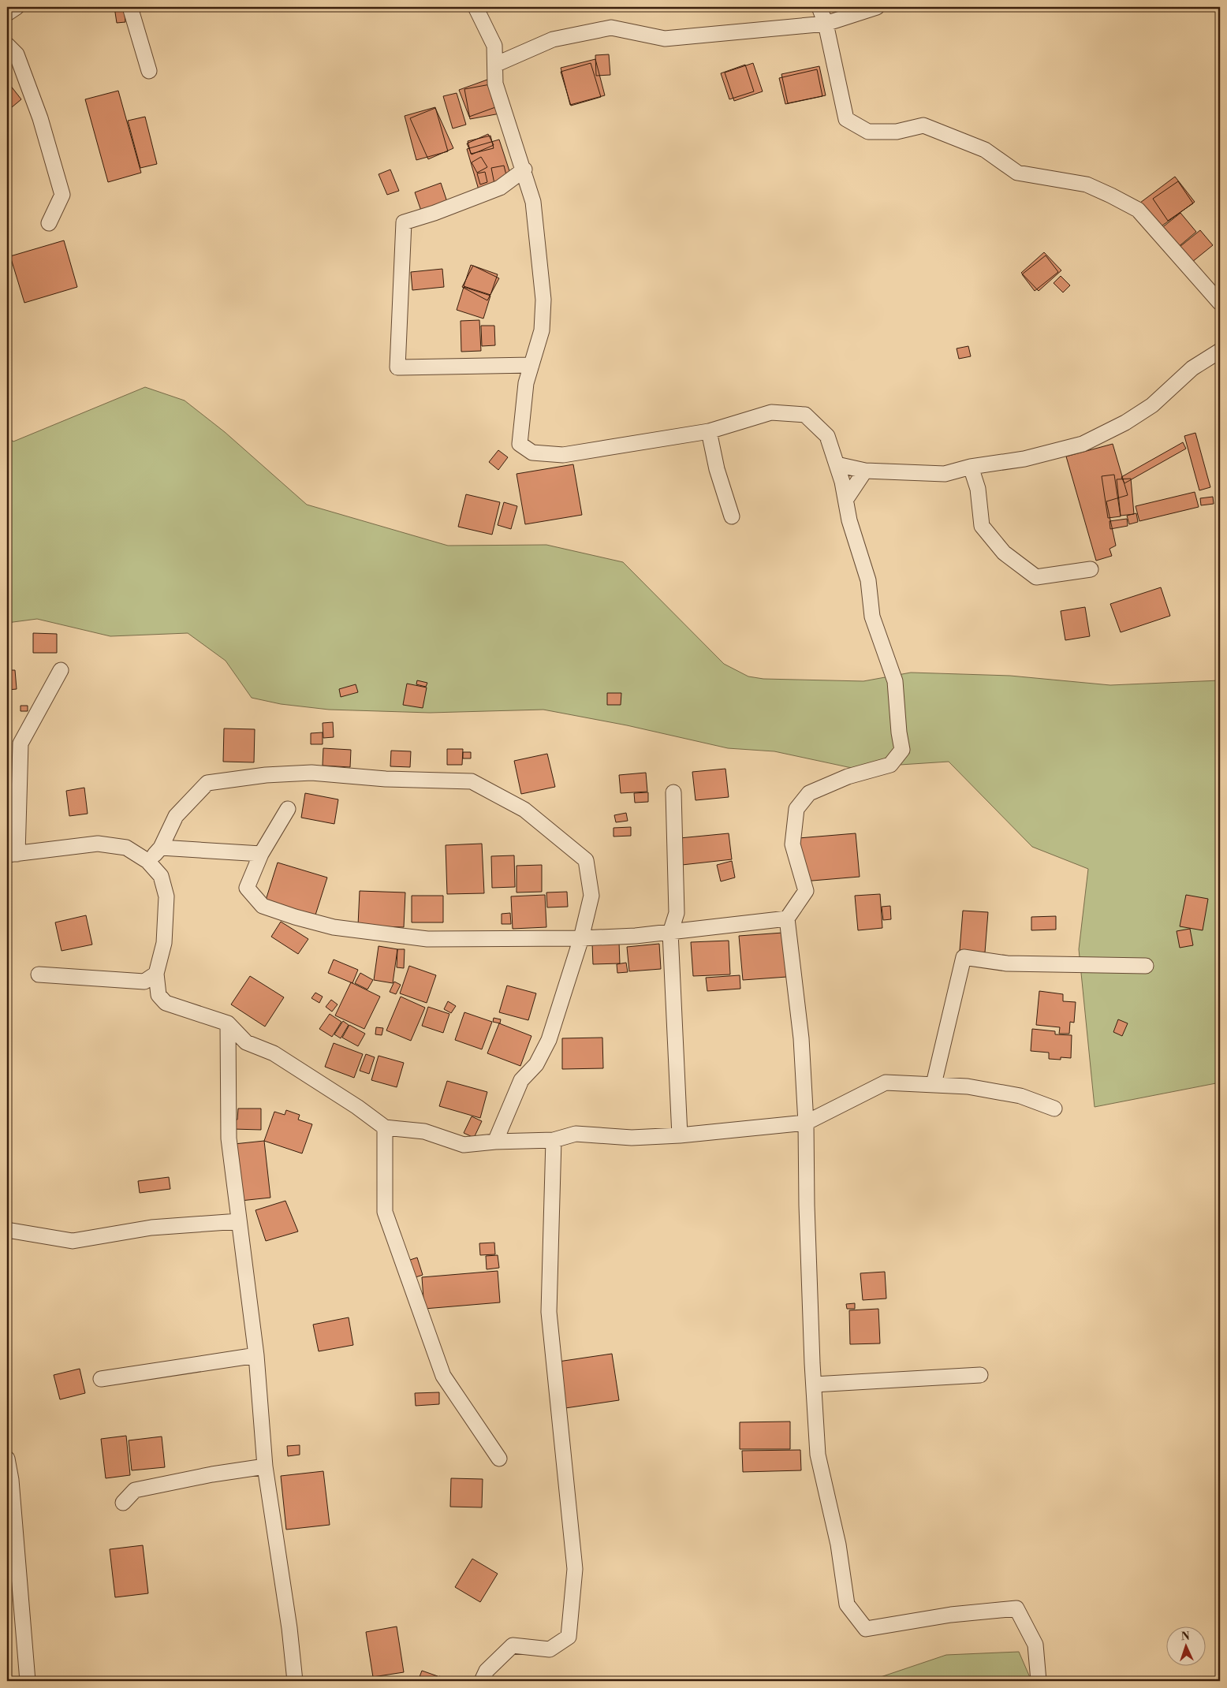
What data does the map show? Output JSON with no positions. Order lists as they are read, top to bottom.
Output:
{
  "north": "top"
}
